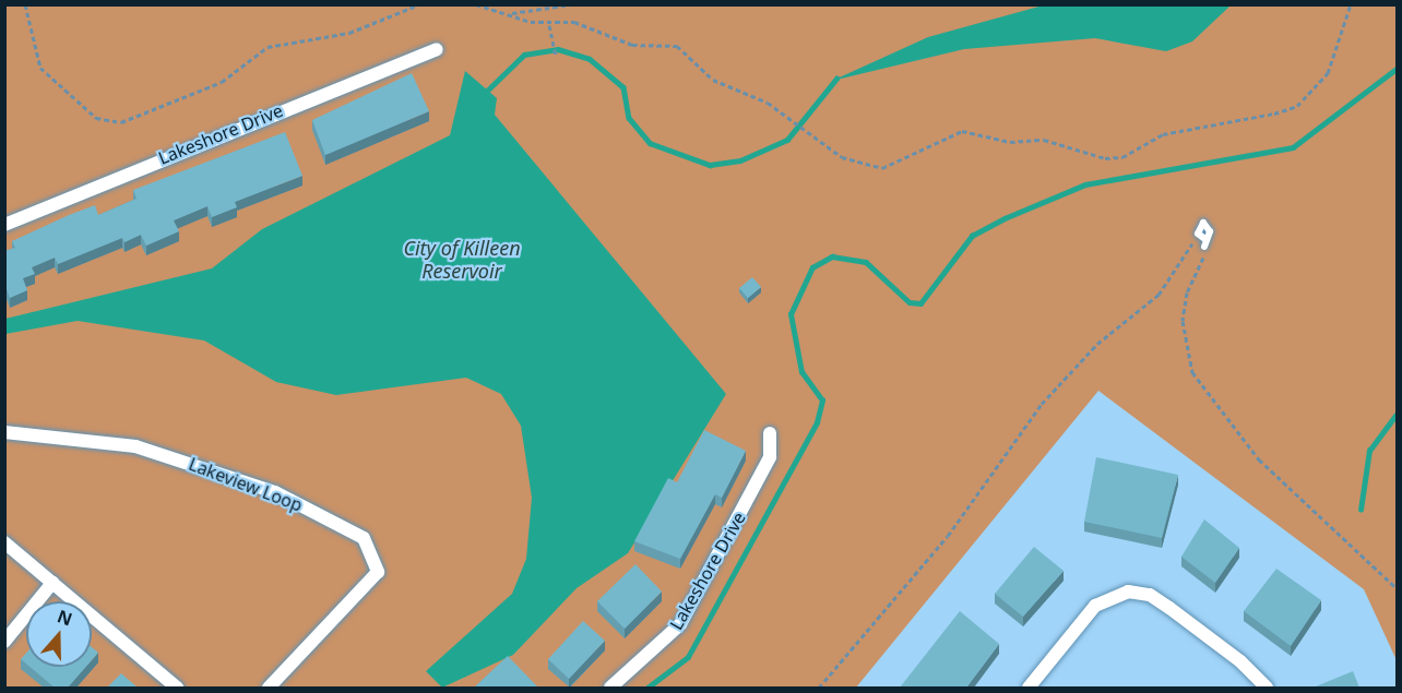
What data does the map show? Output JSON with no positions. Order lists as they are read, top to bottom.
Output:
{
  "streets": {
    "street": ["Lakeshore Drive", "Lakeview Loop"]
  },
  "water": ["City of Killeen Reservoir"],
  "north": "top"
}
